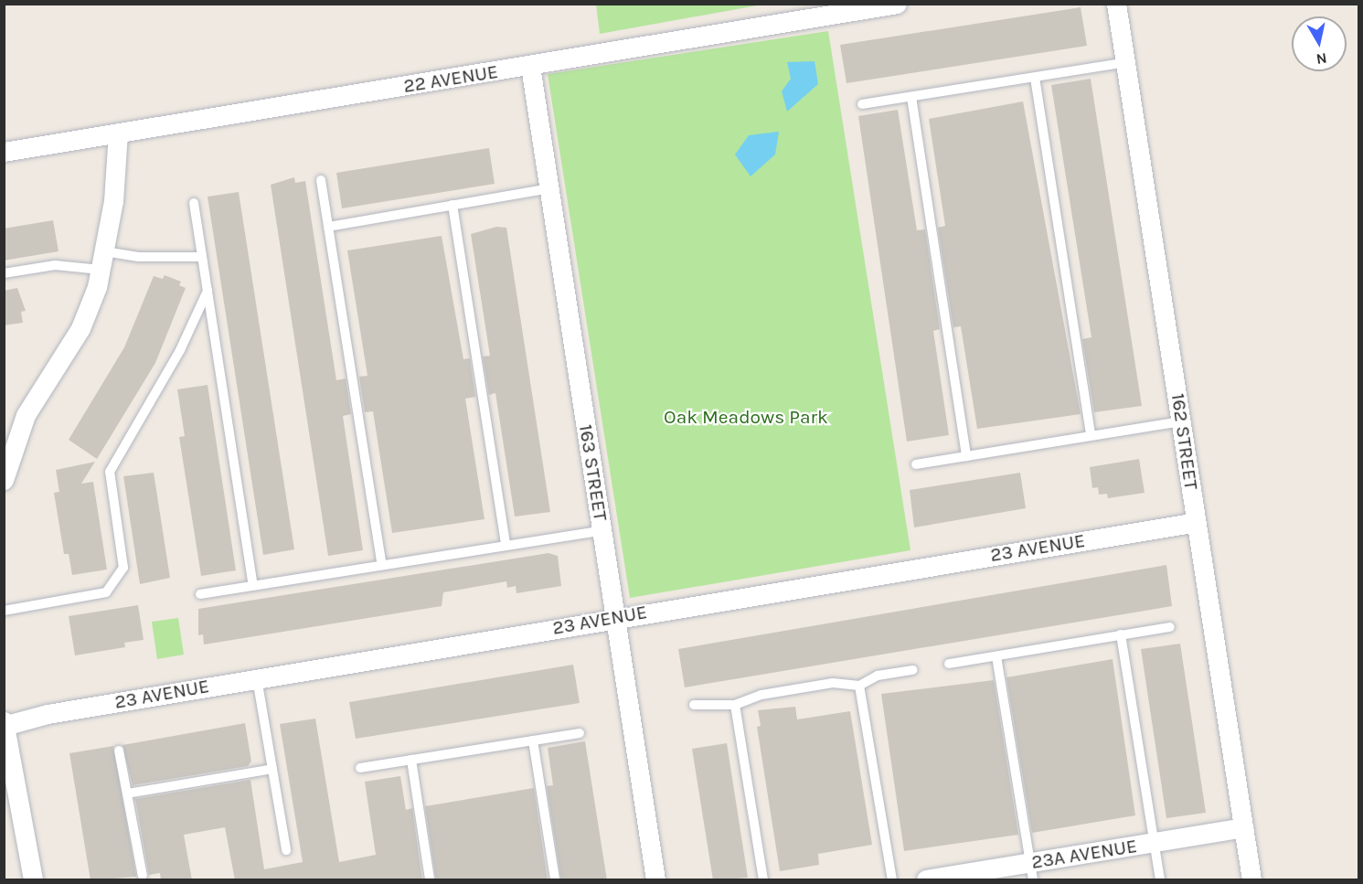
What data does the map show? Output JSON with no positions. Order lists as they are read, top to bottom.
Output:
{
  "streets": {
    "street": [
      "22 AVENUE",
      "162 STREET",
      "163 STREET",
      "23 AVENUE",
      "23A AVENUE"
    ]
  },
  "crossings": [
    ["22 AVENUE", "163 STREET"],
    ["162 STREET", "23 AVENUE"],
    ["162 STREET", "23A AVENUE"],
    ["163 STREET", "23 AVENUE"]
  ],
  "parks": ["Oak Meadows Park"],
  "north": "bottom"
}
